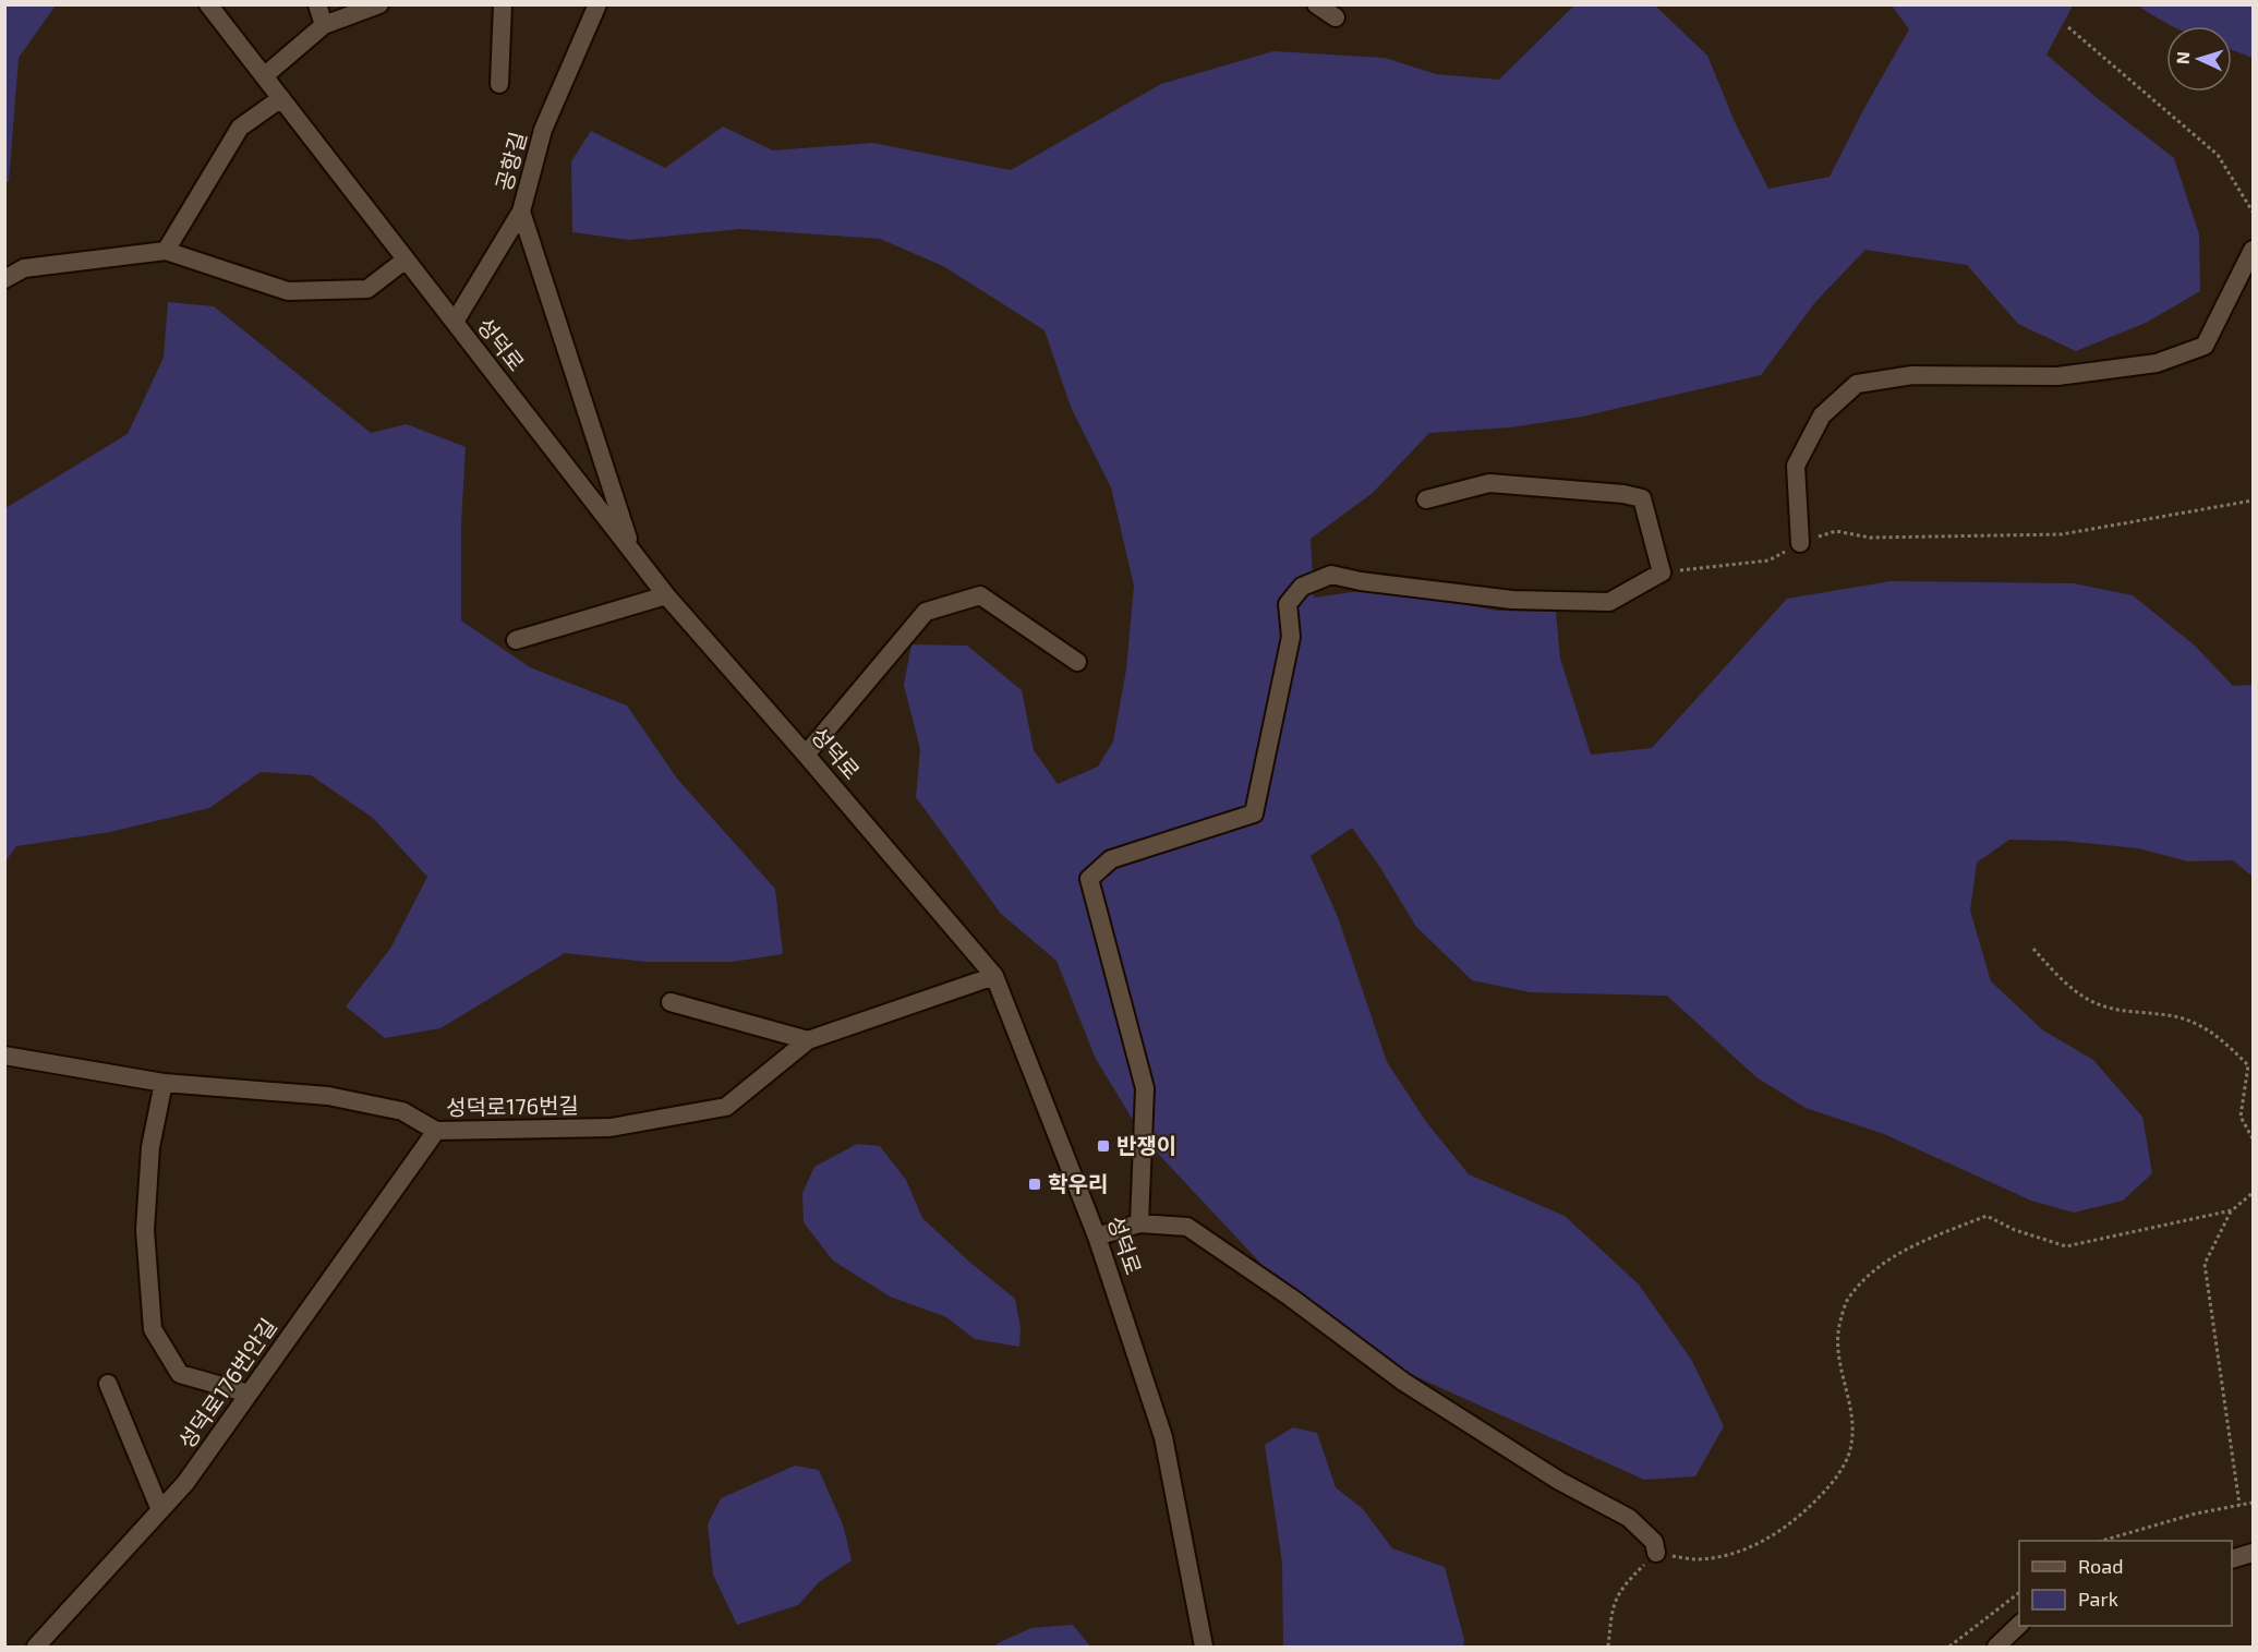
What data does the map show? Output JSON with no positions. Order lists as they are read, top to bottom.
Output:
{
  "streets": {
    "street": [
      "공항길",
      "성덕로",
      "성덕로176번길",
      "성덕로176번안길"
    ]
  },
  "crossings": [
    ["공항길", "성덕로"],
    ["성덕로", "성덕로176번길"],
    ["성덕로176번길", "성덕로176번안길"]
  ],
  "places": {
    "transit": ["반쟁이", "학우리"]
  },
  "legend": ["Road", "Park"],
  "north": "left"
}
